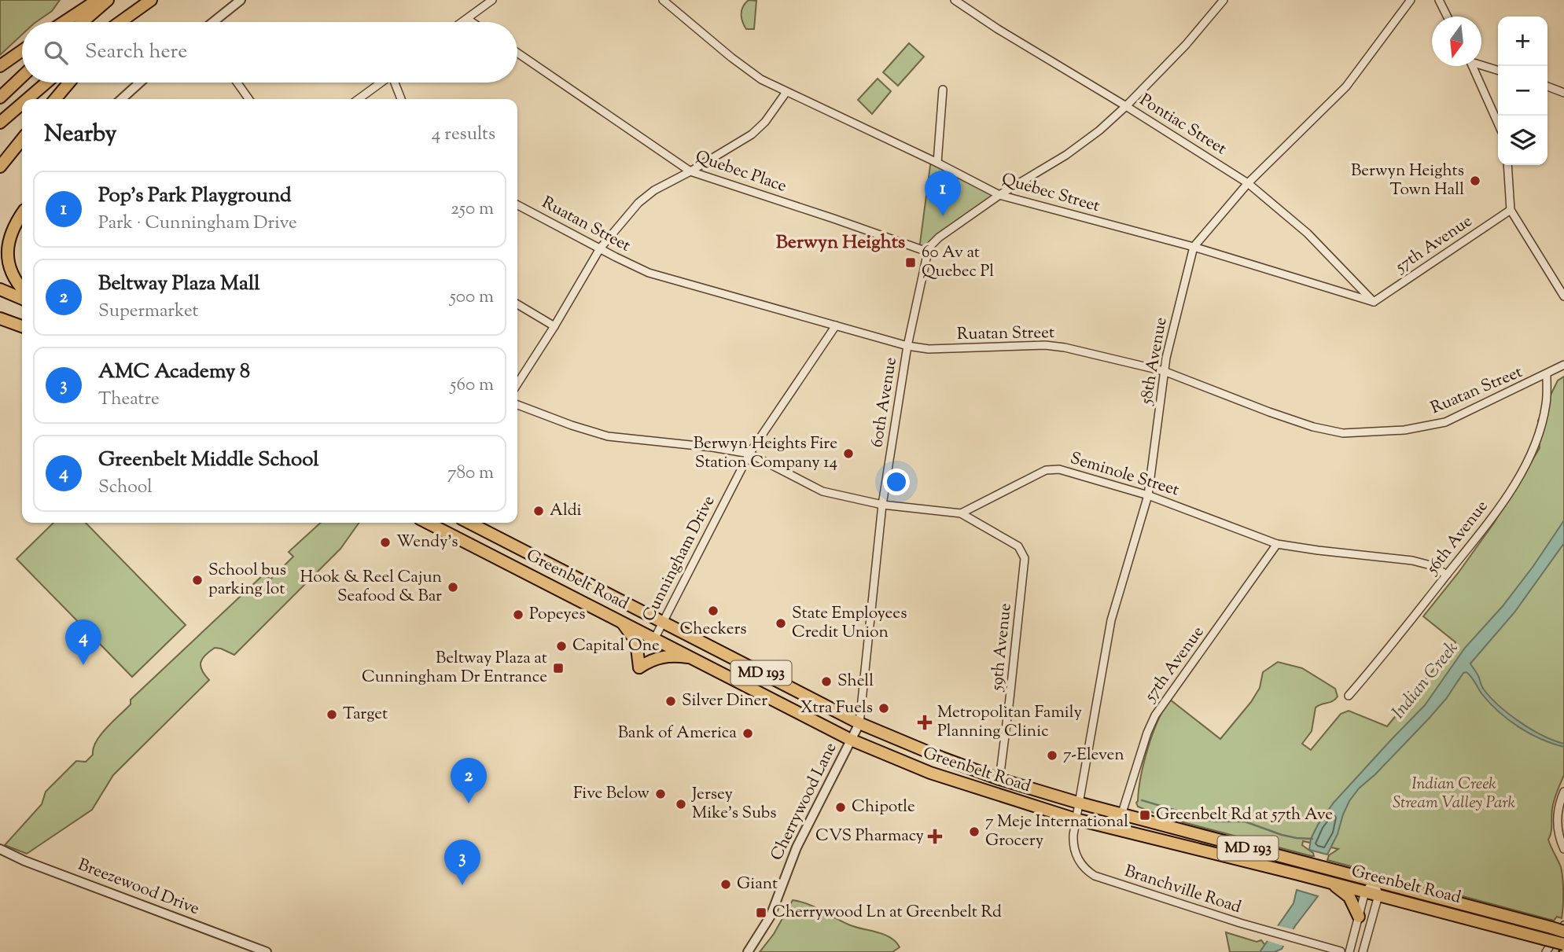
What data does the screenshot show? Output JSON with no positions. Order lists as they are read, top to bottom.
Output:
{
  "streets": {
    "main road": ["Greenbelt Road", "MD 193"],
    "street": [
      "Pontiac Street",
      "Quebec Place",
      "Quebec Street",
      "Ruatan Street",
      "57th Avenue",
      "58th Avenue",
      "60th Avenue",
      "Seminole Street",
      "56th Avenue",
      "Cunningham Drive",
      "59th Avenue",
      "Cherrywood Lane",
      "Breezewood Drive",
      "Branchville Road"
    ]
  },
  "crossings": [
    ["Pontiac Street", "Quebec Street"],
    ["Pontiac Street", "57th Avenue"],
    ["Pontiac Street", "58th Avenue"],
    ["Quebec Place", "60th Avenue"],
    ["Quebec Street", "57th Avenue"],
    ["Quebec Street", "58th Avenue"],
    ["Ruatan Street", "58th Avenue"],
    ["Ruatan Street", "60th Avenue"],
    ["Ruatan Street", "56th Avenue"],
    ["Ruatan Street", "Cunningham Drive"],
    ["57th Avenue", "Seminole Street"],
    ["57th Avenue", "Greenbelt Road"],
    ["58th Avenue", "Seminole Street"],
    ["58th Avenue", "Greenbelt Road"],
    ["58th Avenue", "Branchville Road"],
    ["60th Avenue", "Greenbelt Road"],
    ["60th Avenue", "Cherrywood Lane"],
    ["Seminole Street", "56th Avenue"],
    ["Seminole Street", "59th Avenue"],
    ["Cunningham Drive", "Greenbelt Road"],
    ["Greenbelt Road", "59th Avenue"],
    ["Greenbelt Road", "Cherrywood Lane"],
    ["Greenbelt Road", "Branchville Road"]
  ],
  "districts": ["Berwyn Heights"],
  "water": ["Indian Creek"],
  "parks": ["Indian Creek Stream Valley Park"],
  "places": {
    "other": [
      "Berwyn Heights Town Hall",
      "Berwyn Heights Fire Station Company 14",
      "Aldi",
      "Wendy's",
      "School bus parking lot",
      "Hook & Reel Cajun Seafood & Bar",
      "Checkers",
      "Popeyes",
      "State Employees Credit Union",
      "Capital One",
      "Shell",
      "Silver Diner",
      "Xtra Fuels",
      "Target",
      "Bank of America",
      "7-Eleven",
      "Five Below",
      "Jersey Mike's Subs",
      "Chipotle",
      "7 Meje International Grocery",
      "Giant"
    ],
    "transit": [
      "60 Av at Quebec Pl",
      "Beltway Plaza at Cunningham Dr Entrance",
      "Greenbelt Rd at 57th Ave",
      "Cherrywood Ln at Greenbelt Rd"
    ],
    "health": ["Metropolitan Family Planning Clinic", "CVS Pharmacy"]
  },
  "north": "bottom",
  "page": {
    "map_buttons": ["+", "−"],
    "search": "Search here",
    "heading": ["Nearby", "4 results"],
    "pins": [
      "1",
      "4",
      "2",
      "3"
    ],
    "list": [
      {
        "mark": "1",
        "name": "Pop's Park Playground",
        "note": "Park · Cunningham Drive",
        "value": "250 m"
      },
      {
        "mark": "2",
        "name": "Beltway Plaza Mall",
        "note": "Supermarket",
        "value": "500 m"
      },
      {
        "mark": "3",
        "name": "AMC Academy 8",
        "note": "Theatre",
        "value": "560 m"
      },
      {
        "mark": "4",
        "name": "Greenbelt Middle School",
        "note": "School",
        "value": "780 m"
      }
    ]
  }
}
